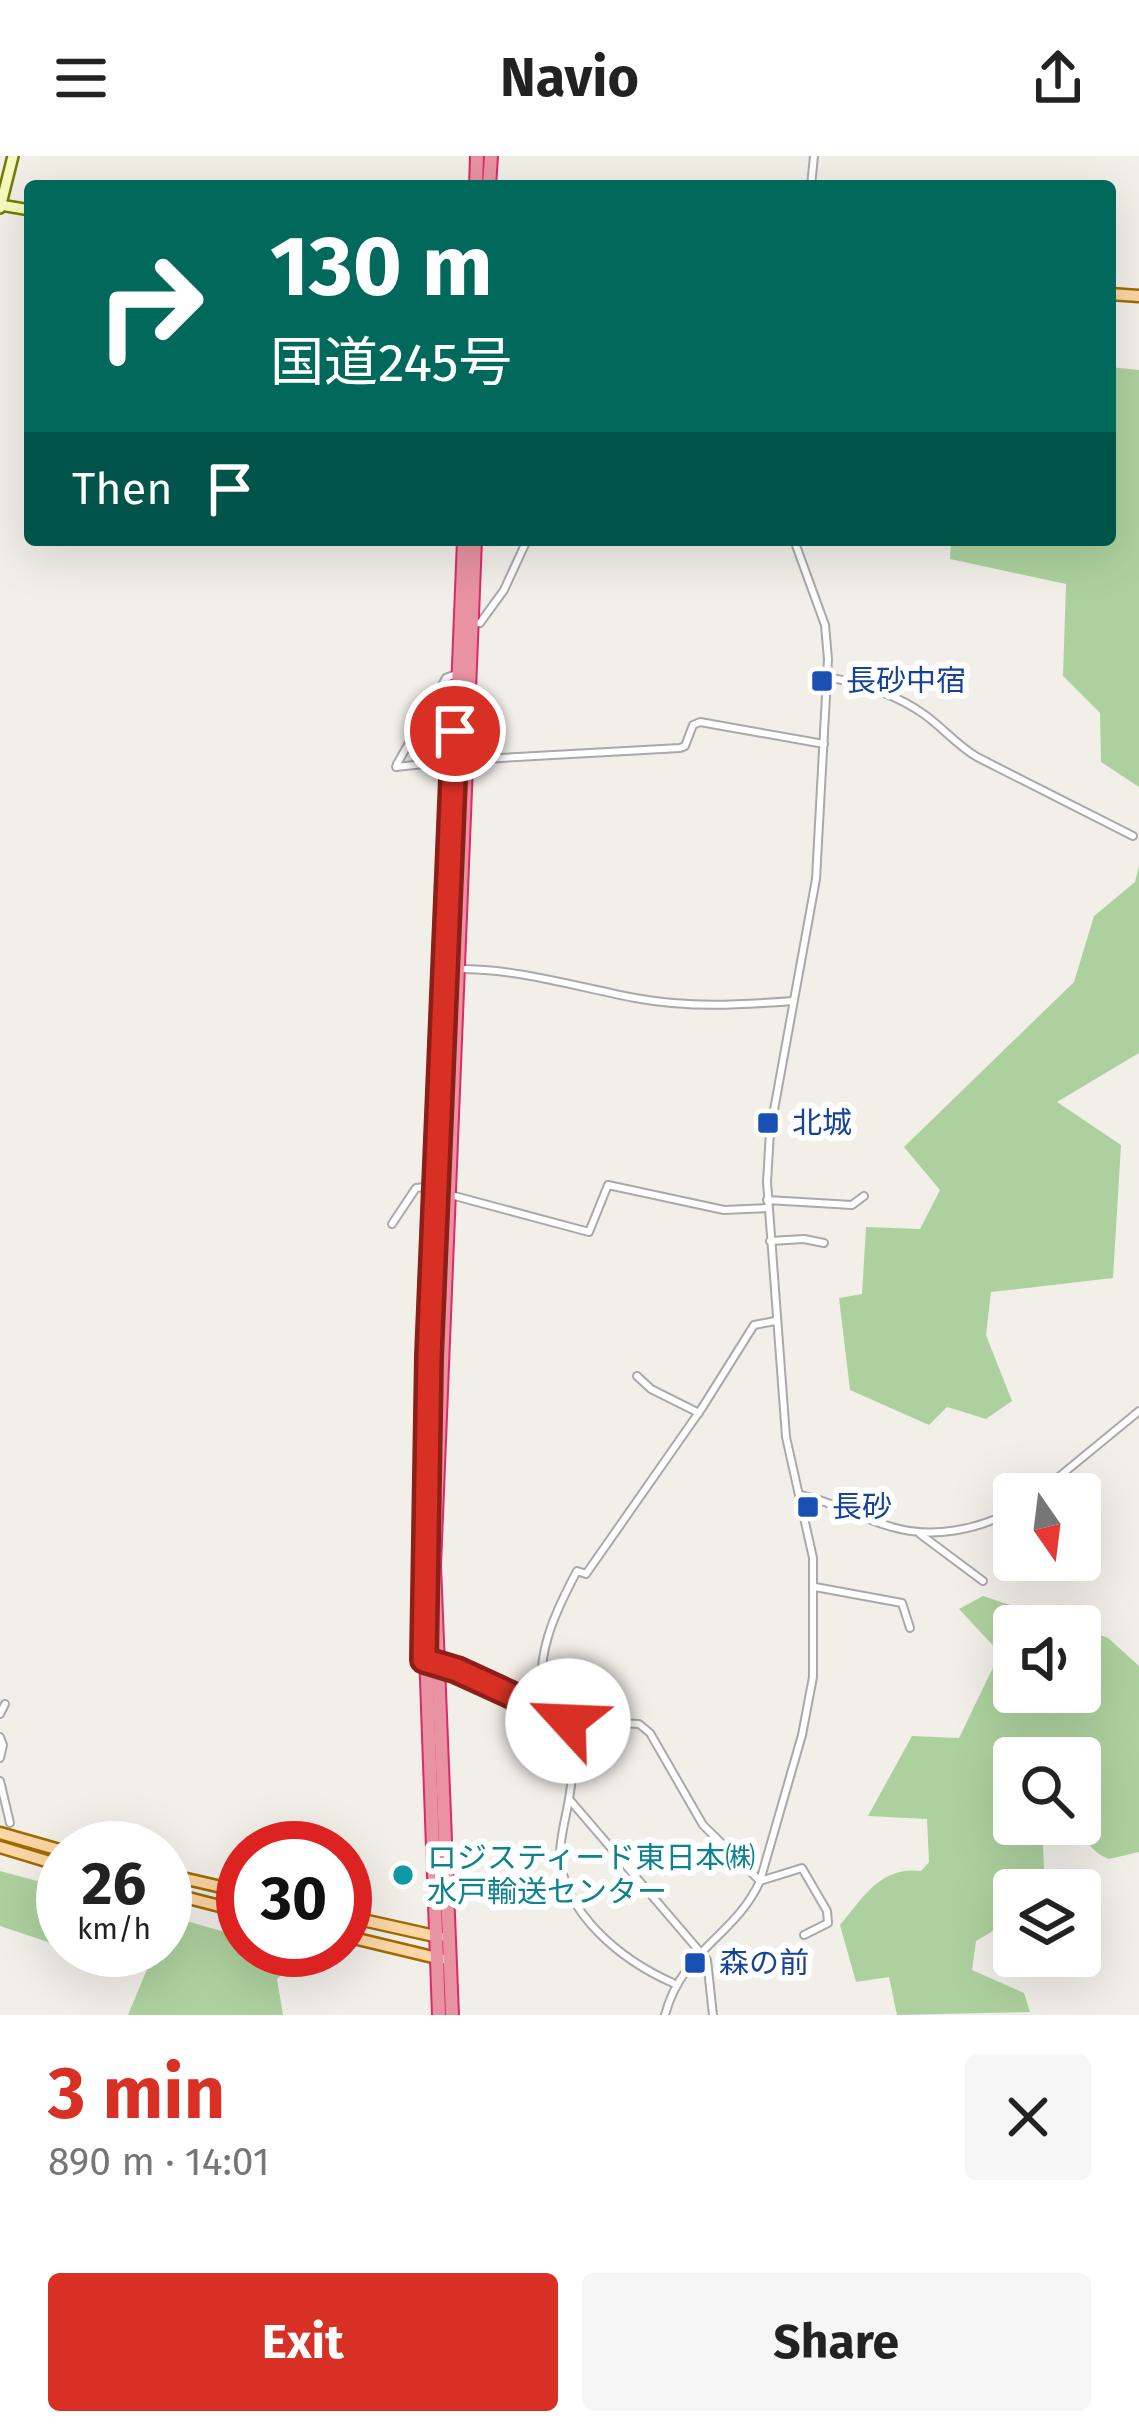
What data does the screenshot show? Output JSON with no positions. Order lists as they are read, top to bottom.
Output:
{
  "places": {
    "transit": [
      "長砂中宿",
      "北城",
      "長砂",
      "森の前"
    ],
    "other": ["ロジスティード東日本㈱ 水戸輸送センター"]
  },
  "north": "bottom",
  "page": {
    "header": "Navio",
    "turn": ["130 m", "国道245号"],
    "then": "Then",
    "speed": "26 km/h",
    "limit": "30",
    "heading": ["3 min", "890 m · 14:01"],
    "buttons": ["Exit", "Share"]
  }
}
